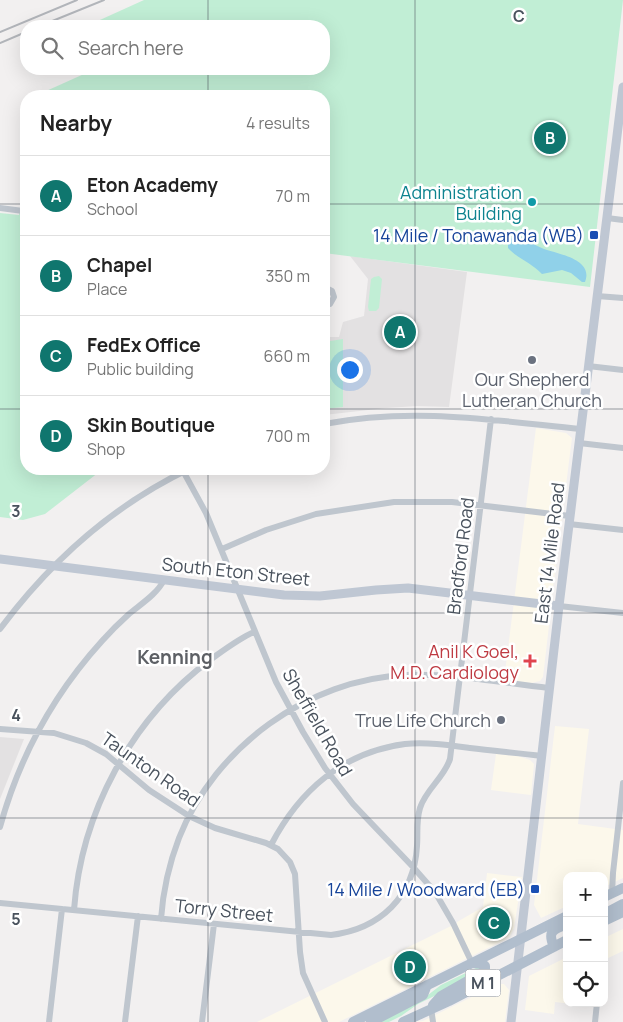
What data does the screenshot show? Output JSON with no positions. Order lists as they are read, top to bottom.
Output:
{
  "streets": {
    "main road": ["East 14 Mile Road", "South Eton Street", "M 1"],
    "street": [
      "Bradford Road",
      "Sheffield Road",
      "Taunton Road",
      "Torry Street"
    ]
  },
  "crossings": [
    ["East 14 Mile Road", "South Eton Street"],
    ["East 14 Mile Road", "M 1"],
    ["Bradford Road", "South Eton Street"],
    ["Bradford Road", "Sheffield Road"],
    ["Bradford Road", "Torry Street"],
    ["South Eton Street", "Sheffield Road"],
    ["Sheffield Road", "Torry Street"],
    ["Sheffield Road", "M 1"],
    ["Taunton Road", "Torry Street"]
  ],
  "districts": ["Kenning"],
  "places": {
    "other": ["Administration Building", "Our Shepherd Lutheran Church", "True Life Church"],
    "transit": ["14 Mile / Tonawanda (WB)", "14 Mile / Woodward (EB)"],
    "health": ["Anil K Goel, M.D. Cardiology"]
  },
  "page": {
    "search": "Search here",
    "heading": ["Nearby", "4 results"],
    "pins": [
      "B",
      "A",
      "C",
      "D"
    ],
    "list": [
      {
        "mark": "A",
        "name": "Eton Academy",
        "note": "School",
        "value": "70 m"
      },
      {
        "mark": "B",
        "name": "Chapel",
        "note": "Place",
        "value": "350 m"
      },
      {
        "mark": "C",
        "name": "FedEx Office",
        "note": "Public building",
        "value": "660 m"
      },
      {
        "mark": "D",
        "name": "Skin Boutique",
        "note": "Shop",
        "value": "700 m"
      }
    ],
    "map_buttons": ["+", "−"]
  },
  "grid": {
    "columns": ["C"],
    "rows": ["3", "4", "5"]
  }
}
